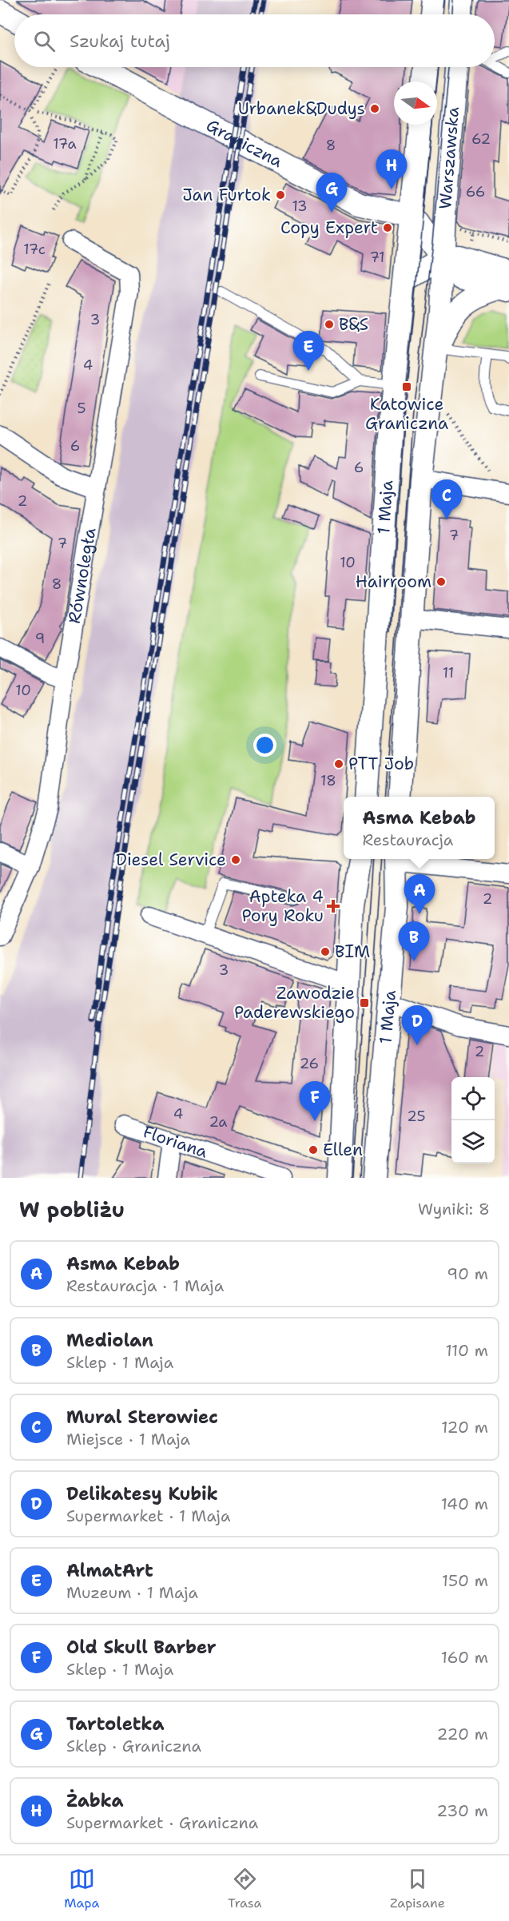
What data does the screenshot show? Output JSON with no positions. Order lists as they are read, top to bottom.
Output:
{
  "streets": {
    "street": [
      "Graniczna",
      "Warszawska",
      "1 Maja",
      "Równoległa",
      "Floriana"
    ]
  },
  "crossings": [
    ["Graniczna", "Warszawska"],
    ["Graniczna", "1 Maja"],
    ["Warszawska", "1 Maja"]
  ],
  "places": {
    "other": [
      "Urbanek&Dudys",
      "Jan Furtok",
      "Copy Expert",
      "B&S",
      "Hairroom",
      "PTT Job",
      "Diesel Service",
      "BIM",
      "Ellen"
    ],
    "transit": ["Katowice Graniczna", "Zawodzie Paderewskiego"],
    "health": ["Apteka 4 Pory Roku"]
  },
  "house_numbers": [
    "62",
    "17a",
    "8",
    "66",
    "13",
    "17c",
    "71",
    "3",
    "4",
    "5",
    "6",
    "6",
    "2",
    "7",
    "7",
    "10",
    "8",
    "9",
    "11",
    "10",
    "18",
    "2",
    "3",
    "2",
    "26",
    "4",
    "25",
    "2a"
  ],
  "north": "right",
  "page": {
    "search": "Szukaj tutaj",
    "pins": [
      "H",
      "G",
      "E",
      "C",
      "A",
      "B",
      "D",
      "F"
    ],
    "popup": ["Asma Kebab", "Restauracja"],
    "heading": ["W pobliżu", "Wyniki: 8"],
    "list": [
      {
        "mark": "A",
        "name": "Asma Kebab",
        "note": "Restauracja · 1 Maja",
        "value": "90 m"
      },
      {
        "mark": "B",
        "name": "Mediolan",
        "note": "Sklep · 1 Maja",
        "value": "110 m"
      },
      {
        "mark": "C",
        "name": "Mural Sterowiec",
        "note": "Miejsce · 1 Maja",
        "value": "120 m"
      },
      {
        "mark": "D",
        "name": "Delikatesy Kubik",
        "note": "Supermarket · 1 Maja",
        "value": "140 m"
      },
      {
        "mark": "E",
        "name": "AlmatArt",
        "note": "Muzeum · 1 Maja",
        "value": "150 m"
      },
      {
        "mark": "F",
        "name": "Old Skull Barber",
        "note": "Sklep · 1 Maja",
        "value": "160 m"
      },
      {
        "mark": "G",
        "name": "Tartoletka",
        "note": "Sklep · Graniczna",
        "value": "220 m"
      },
      {
        "mark": "H",
        "name": "Żabka",
        "note": "Supermarket · Graniczna",
        "value": "230 m"
      }
    ],
    "nav": ["Mapa", "Trasa", "Zapisane"]
  }
}
